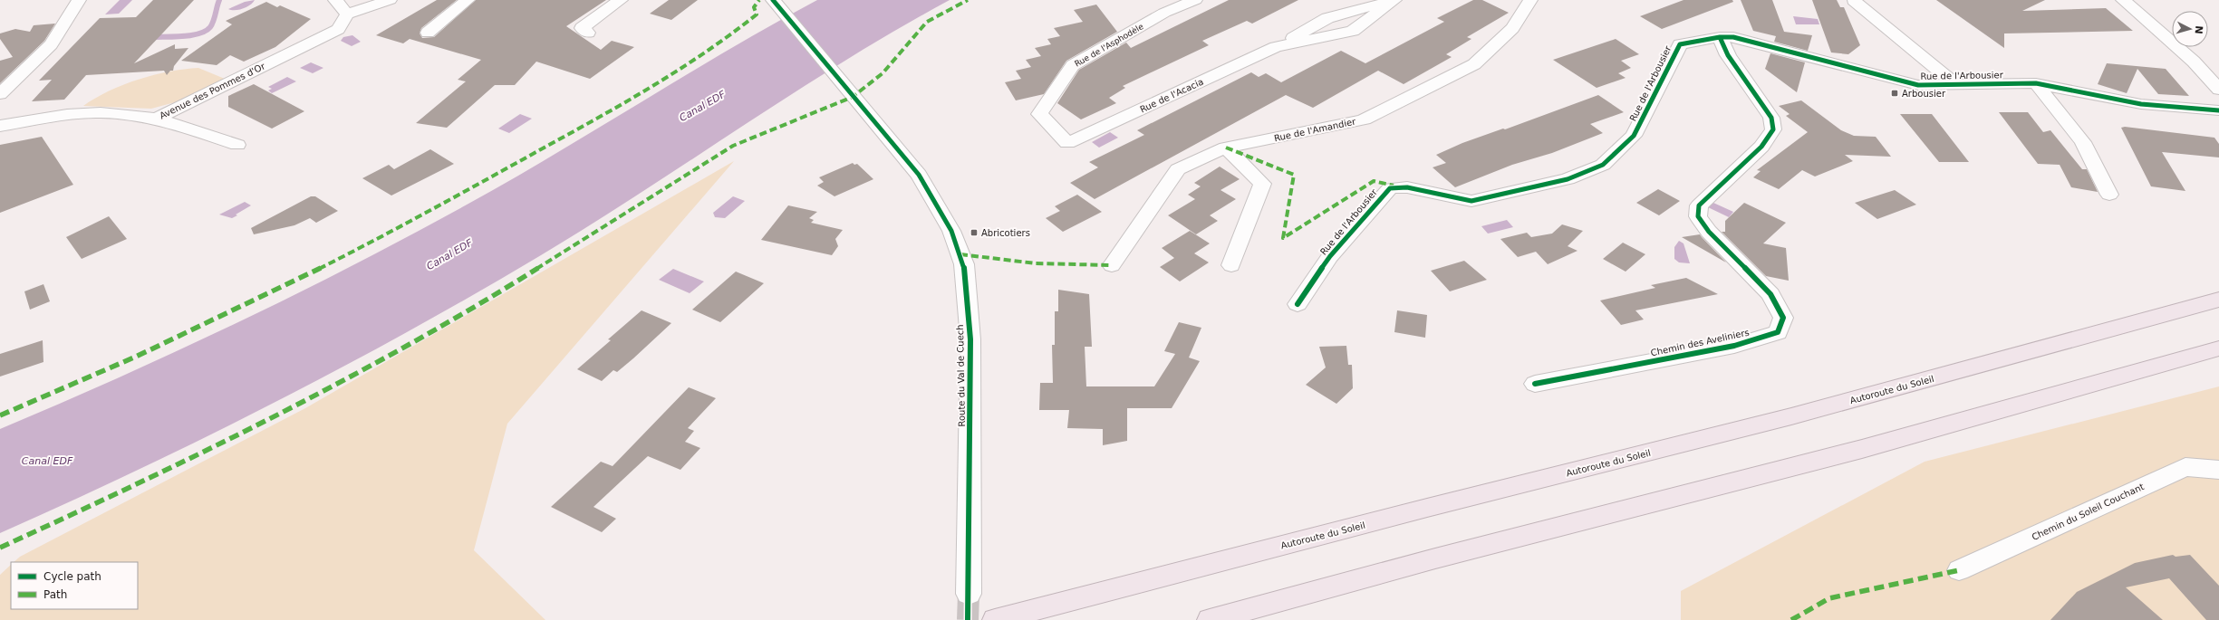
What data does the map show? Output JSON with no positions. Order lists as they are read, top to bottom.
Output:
{
  "streets": {
    "highway": ["Autoroute du Soleil"],
    "street": [
      "Rue de l'Asphodèle",
      "Rue de l'Arbousier",
      "Avenue des Pommes d'Or",
      "Rue de l'Acacia",
      "Rue de l'Amandier",
      "Chemin des Aveliniers",
      "Route du Val de Cuech",
      "Chemin du Soleil Couchant"
    ]
  },
  "crossings": [
    ["Rue de l'Asphodèle", "Rue de l'Acacia"],
    ["Rue de l'Arbousier", "Chemin des Aveliniers"]
  ],
  "water": ["Canal EDF"],
  "places": {
    "transit": ["Arbousier", "Abricotiers"]
  },
  "legend": ["Cycle path", "Path"],
  "north": "right"
}
